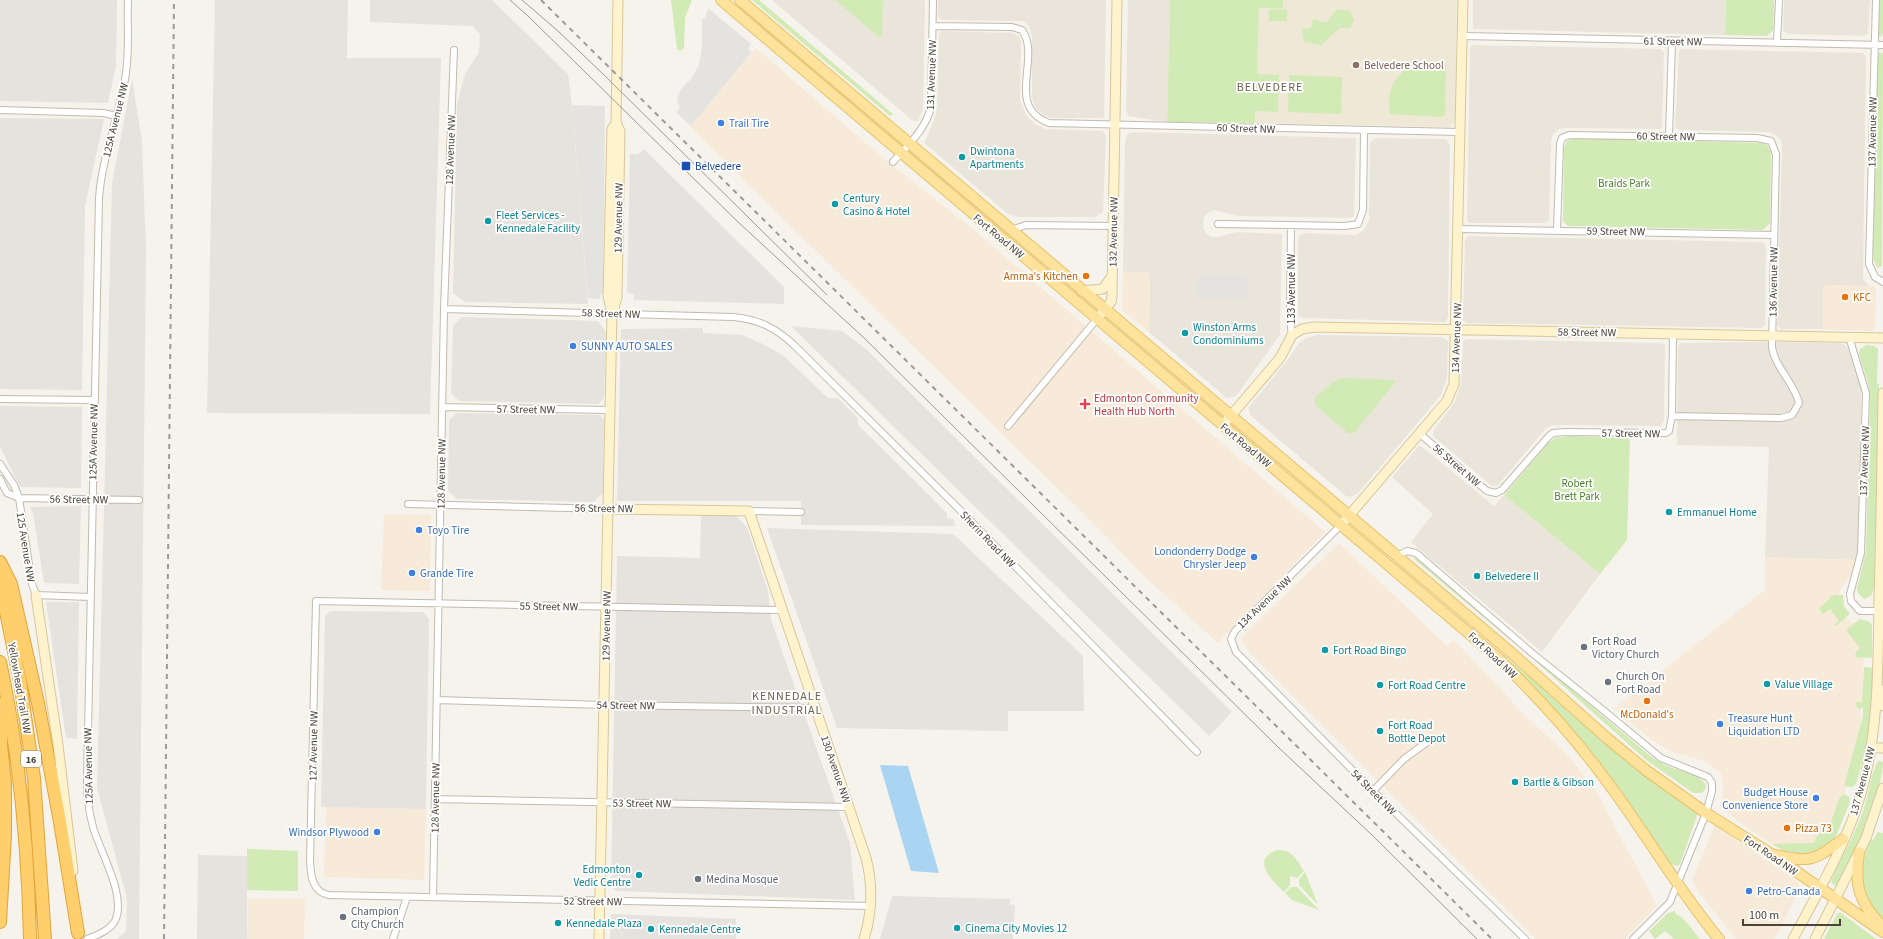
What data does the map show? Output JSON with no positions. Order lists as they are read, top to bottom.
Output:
{
  "streets": {
    "highway": ["Yellowhead Trail NW", "16"],
    "main road": ["Fort Road NW"],
    "street": [
      "61 Street NW",
      "131 Avenue NW",
      "125A Avenue NW",
      "60 Street NW",
      "137 Avenue NW",
      "128 Avenue NW",
      "129 Avenue NW",
      "59 Street NW",
      "132 Avenue NW",
      "136 Avenue NW",
      "133 Avenue NW",
      "58 Street NW",
      "134 Avenue NW",
      "57 Street NW",
      "56 Street NW",
      "Sherin Road NW",
      "125 Avenue NW",
      "55 Street NW",
      "54 Street NW",
      "127 Avenue NW",
      "130 Avenue NW",
      "53 Street NW",
      "52 Street NW"
    ]
  },
  "crossings": [
    ["61 Street NW", "137 Avenue NW"],
    ["61 Street NW", "134 Avenue NW"],
    ["131 Avenue NW", "60 Street NW"],
    ["131 Avenue NW", "Fort Road NW"],
    ["125A Avenue NW", "56 Street NW"],
    ["60 Street NW", "59 Street NW"],
    ["60 Street NW", "132 Avenue NW"],
    ["60 Street NW", "136 Avenue NW"],
    ["60 Street NW", "134 Avenue NW"],
    ["137 Avenue NW", "Fort Road NW"],
    ["137 Avenue NW", "58 Street NW"],
    ["128 Avenue NW", "58 Street NW"],
    ["128 Avenue NW", "57 Street NW"],
    ["128 Avenue NW", "56 Street NW"],
    ["128 Avenue NW", "55 Street NW"],
    ["128 Avenue NW", "54 Street NW"],
    ["128 Avenue NW", "53 Street NW"],
    ["128 Avenue NW", "52 Street NW"],
    ["129 Avenue NW", "58 Street NW"],
    ["129 Avenue NW", "57 Street NW"],
    ["129 Avenue NW", "56 Street NW"],
    ["129 Avenue NW", "55 Street NW"],
    ["129 Avenue NW", "54 Street NW"],
    ["129 Avenue NW", "53 Street NW"],
    ["129 Avenue NW", "52 Street NW"],
    ["59 Street NW", "136 Avenue NW"],
    ["59 Street NW", "134 Avenue NW"],
    ["132 Avenue NW", "Fort Road NW"],
    ["Fort Road NW", "133 Avenue NW"],
    ["Fort Road NW", "134 Avenue NW"],
    ["136 Avenue NW", "58 Street NW"],
    ["136 Avenue NW", "57 Street NW"],
    ["133 Avenue NW", "58 Street NW"],
    ["58 Street NW", "134 Avenue NW"],
    ["58 Street NW", "Sherin Road NW"],
    ["134 Avenue NW", "56 Street NW"],
    ["134 Avenue NW", "54 Street NW"],
    ["57 Street NW", "56 Street NW"],
    ["56 Street NW", "125 Avenue NW"],
    ["56 Street NW", "130 Avenue NW"],
    ["55 Street NW", "127 Avenue NW"],
    ["55 Street NW", "130 Avenue NW"],
    ["54 Street NW", "130 Avenue NW"],
    ["127 Avenue NW", "52 Street NW"],
    ["130 Avenue NW", "53 Street NW"],
    ["130 Avenue NW", "52 Street NW"]
  ],
  "districts": ["BELVEDERE", "KENNEDALE INDUSTRIAL"],
  "parks": ["Braids Park", "Robert Brett Park"],
  "places": {
    "other": [
      "Belvedere School",
      "Trail Tire",
      "Dwintona Apartments",
      "Century Casino & Hotel",
      "Fleet Services - Kennedale Facility",
      "Amma's Kitchen",
      "KFC",
      "Winston Arms Condominiums",
      "SUNNY AUTO SALES",
      "Emmanuel Home",
      "Toyo Tire",
      "Londonderry Dodge Chrysler Jeep",
      "Grande Tire",
      "Belvedere II",
      "Fort Road Victory Church",
      "Fort Road Bingo",
      "Church On Fort Road",
      "Value Village",
      "Fort Road Centre",
      "McDonald's",
      "Treasure Hunt Liquidation LTD",
      "Fort Road Bottle Depot",
      "Bartle & Gibson",
      "Budget House Convenience Store",
      "Pizza 73",
      "Windsor Plywood",
      "Edmonton Vedic Centre",
      "Medina Mosque",
      "Petro-Canada",
      "Champion City Church",
      "Kennedale Plaza",
      "Cinema City Movies 12",
      "Kennedale Centre"
    ],
    "transit": ["Belvedere"],
    "health": ["Edmonton Community Health Hub North"]
  },
  "scale_bar": "100 m"
}
